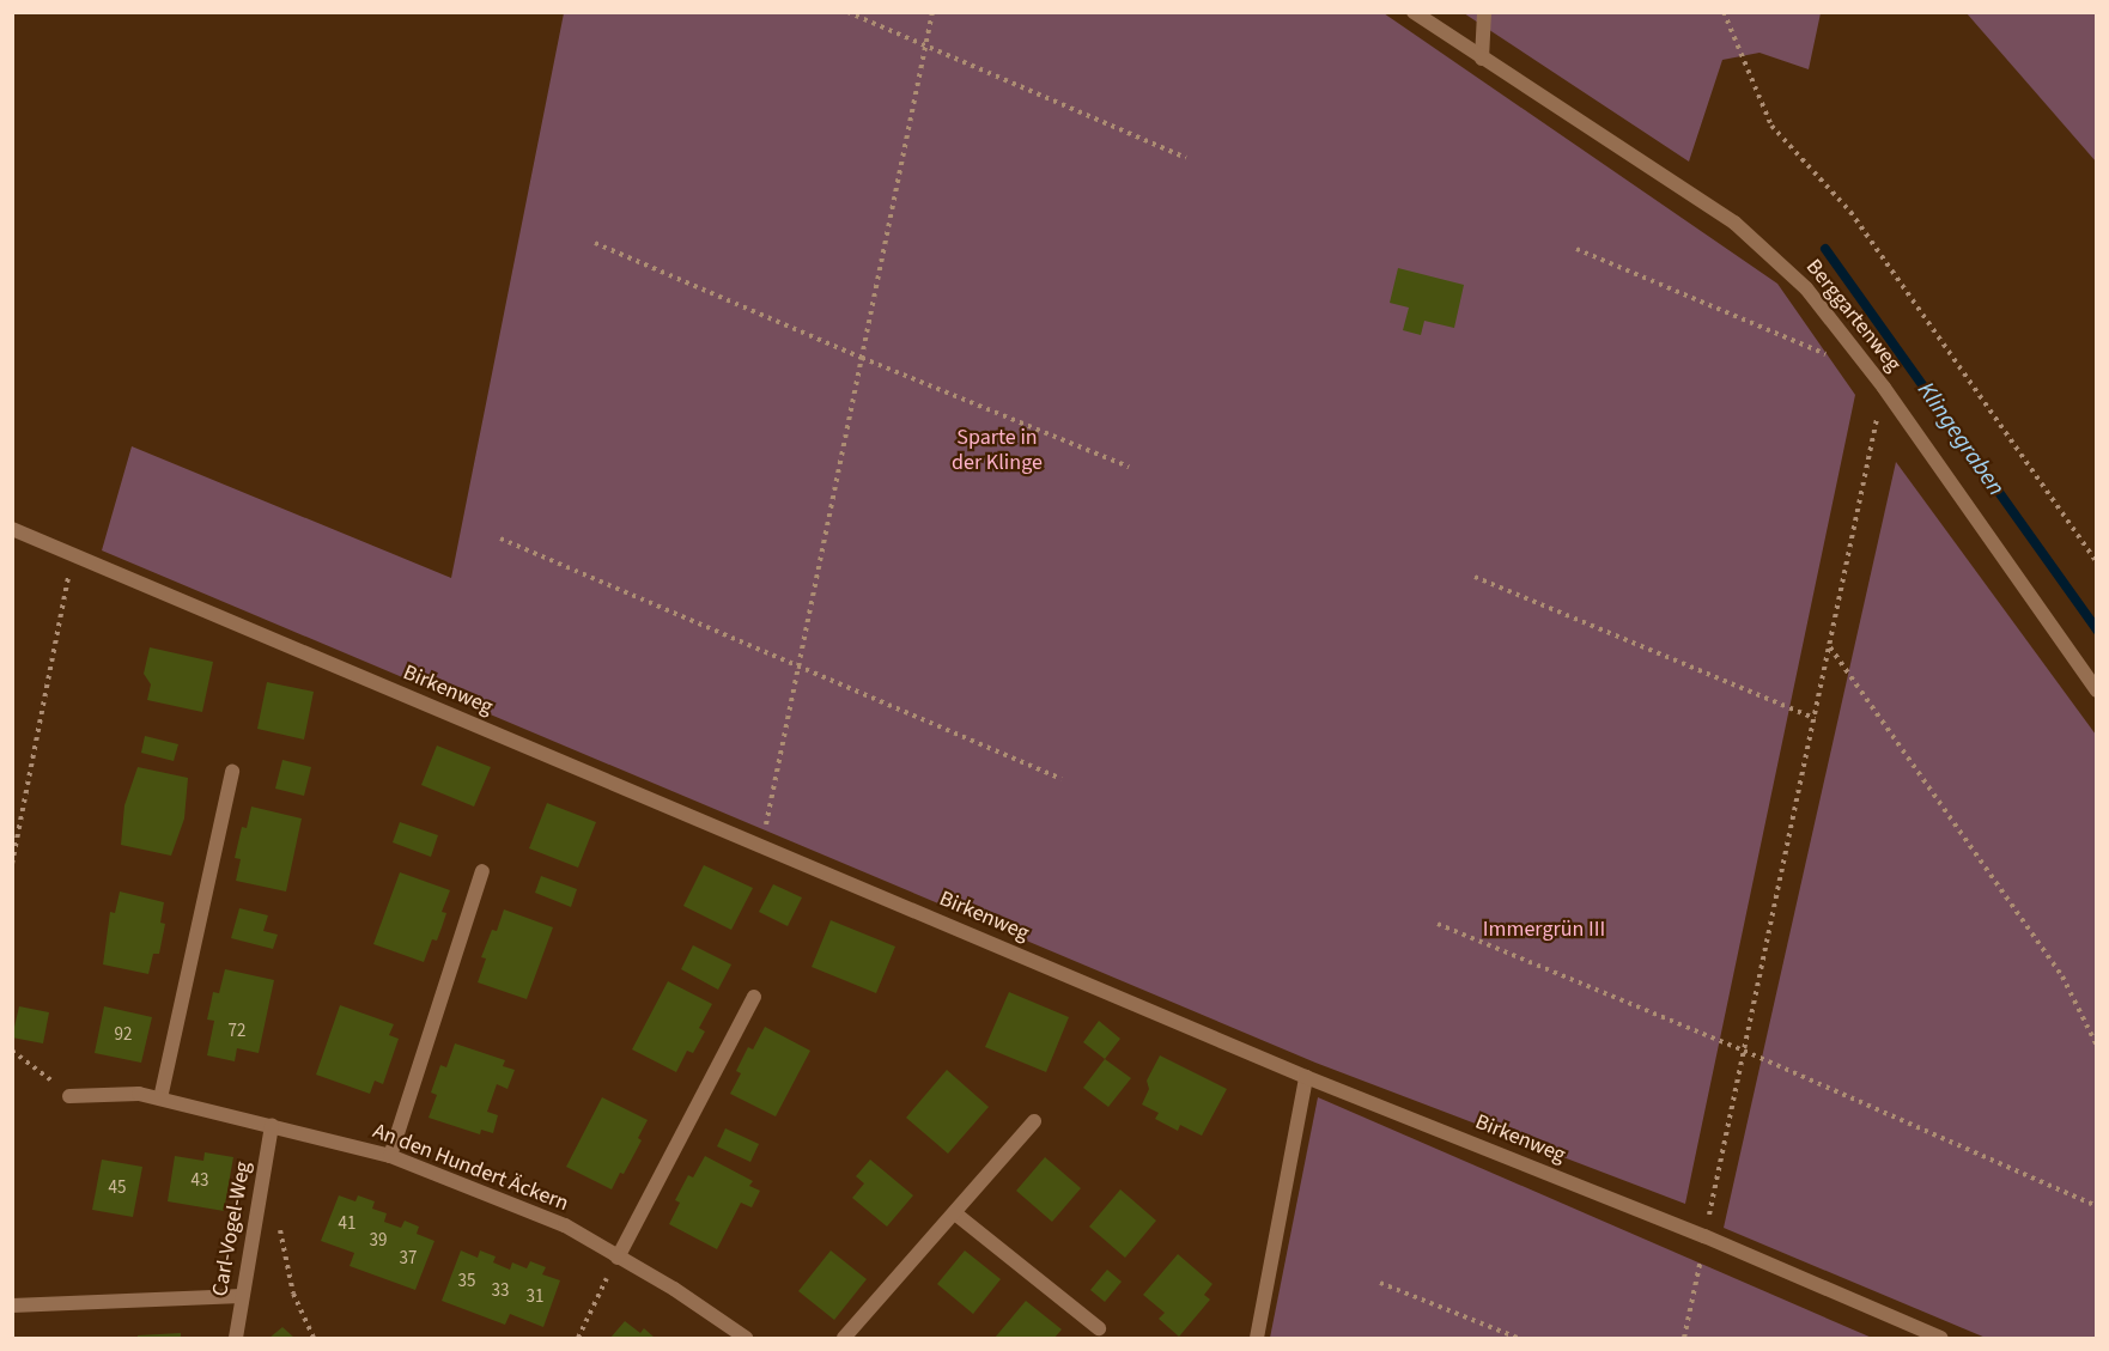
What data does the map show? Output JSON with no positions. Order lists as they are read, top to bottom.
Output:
{
  "streets": {
    "street": [
      "Berggartenweg",
      "Birkenweg",
      "An den Hundert Äckern",
      "Carl-Vogel-Weg"
    ]
  },
  "crossings": [
    ["An den Hundert Äckern", "Carl-Vogel-Weg"]
  ],
  "water": ["Klingegraben"],
  "parks": ["Sparte in der Klinge", "Immergrün III"],
  "house_numbers": [
    "72",
    "92",
    "43",
    "45",
    "41",
    "39",
    "37",
    "35",
    "33",
    "31"
  ]
}
